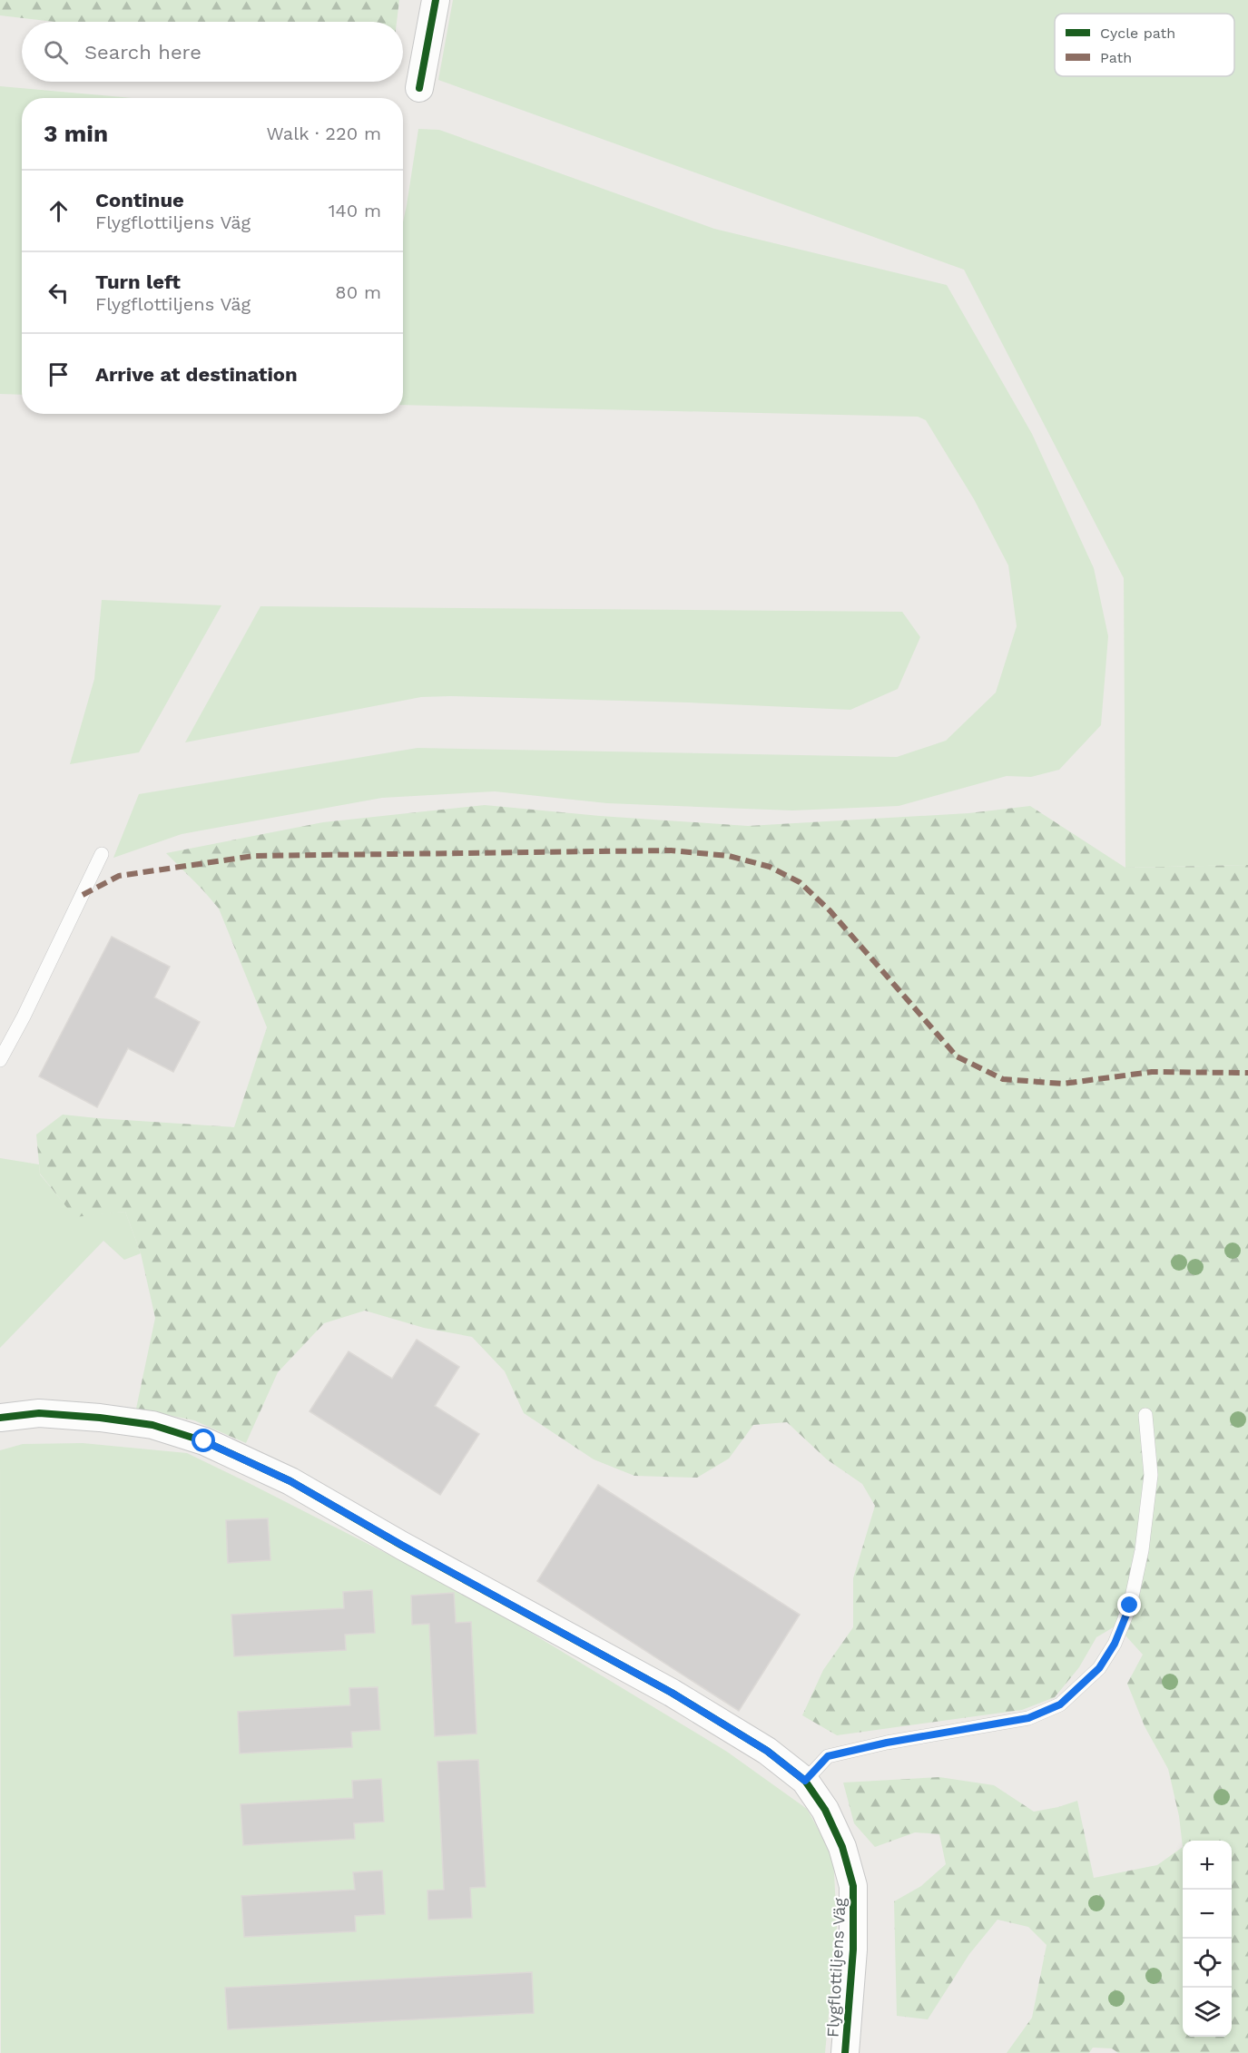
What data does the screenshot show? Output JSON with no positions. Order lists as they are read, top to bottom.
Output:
{
  "streets": {
    "street": ["Flygflottiljens Väg"]
  },
  "legend": ["Cycle path", "Path"],
  "page": {
    "search": "Search here",
    "heading": ["3 min", "Walk · 220 m"],
    "list": [
      ["Continue", "Flygflottiljens Väg", "140 m"],
      ["Turn left", "Flygflottiljens Väg", "80 m"],
      "Arrive at destination"
    ],
    "map_buttons": ["+", "−"]
  }
}
